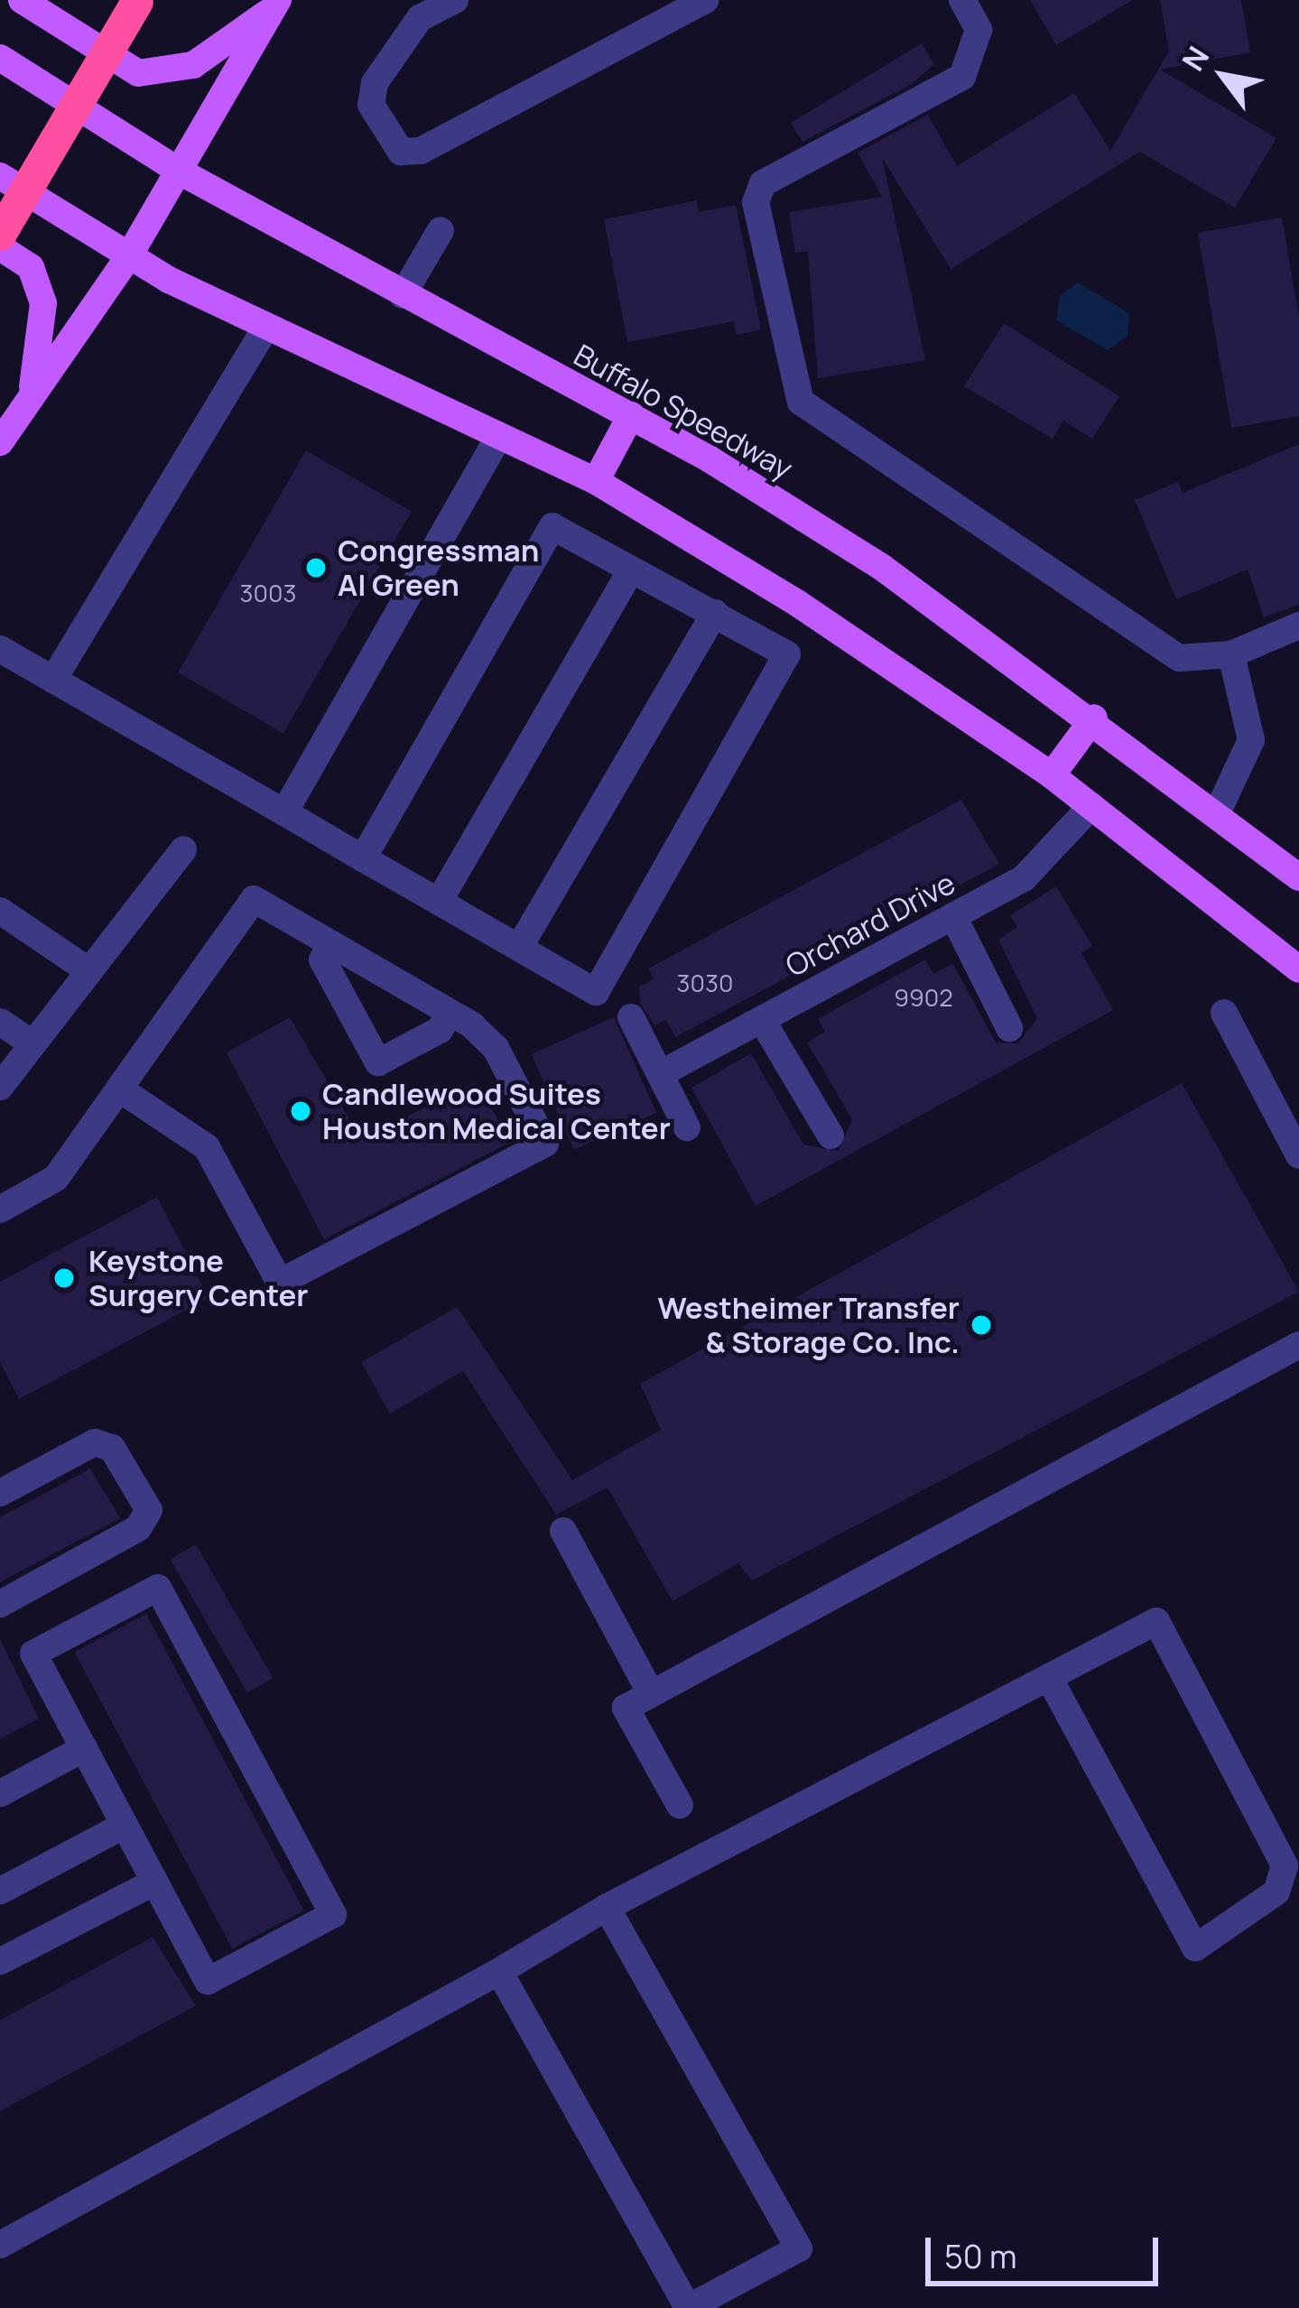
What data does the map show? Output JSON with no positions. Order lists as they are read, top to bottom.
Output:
{
  "streets": {
    "main road": ["Buffalo Speedway"],
    "street": ["Orchard Drive"]
  },
  "places": [
    "Congressman Al Green",
    "Candlewood Suites Houston Medical Center",
    "Keystone Surgery Center",
    "Westheimer Transfer & Storage Co. Inc."
  ],
  "house_numbers": ["3003", "3030", "9902"],
  "scale_bar": "50 m",
  "north": "top left"
}
